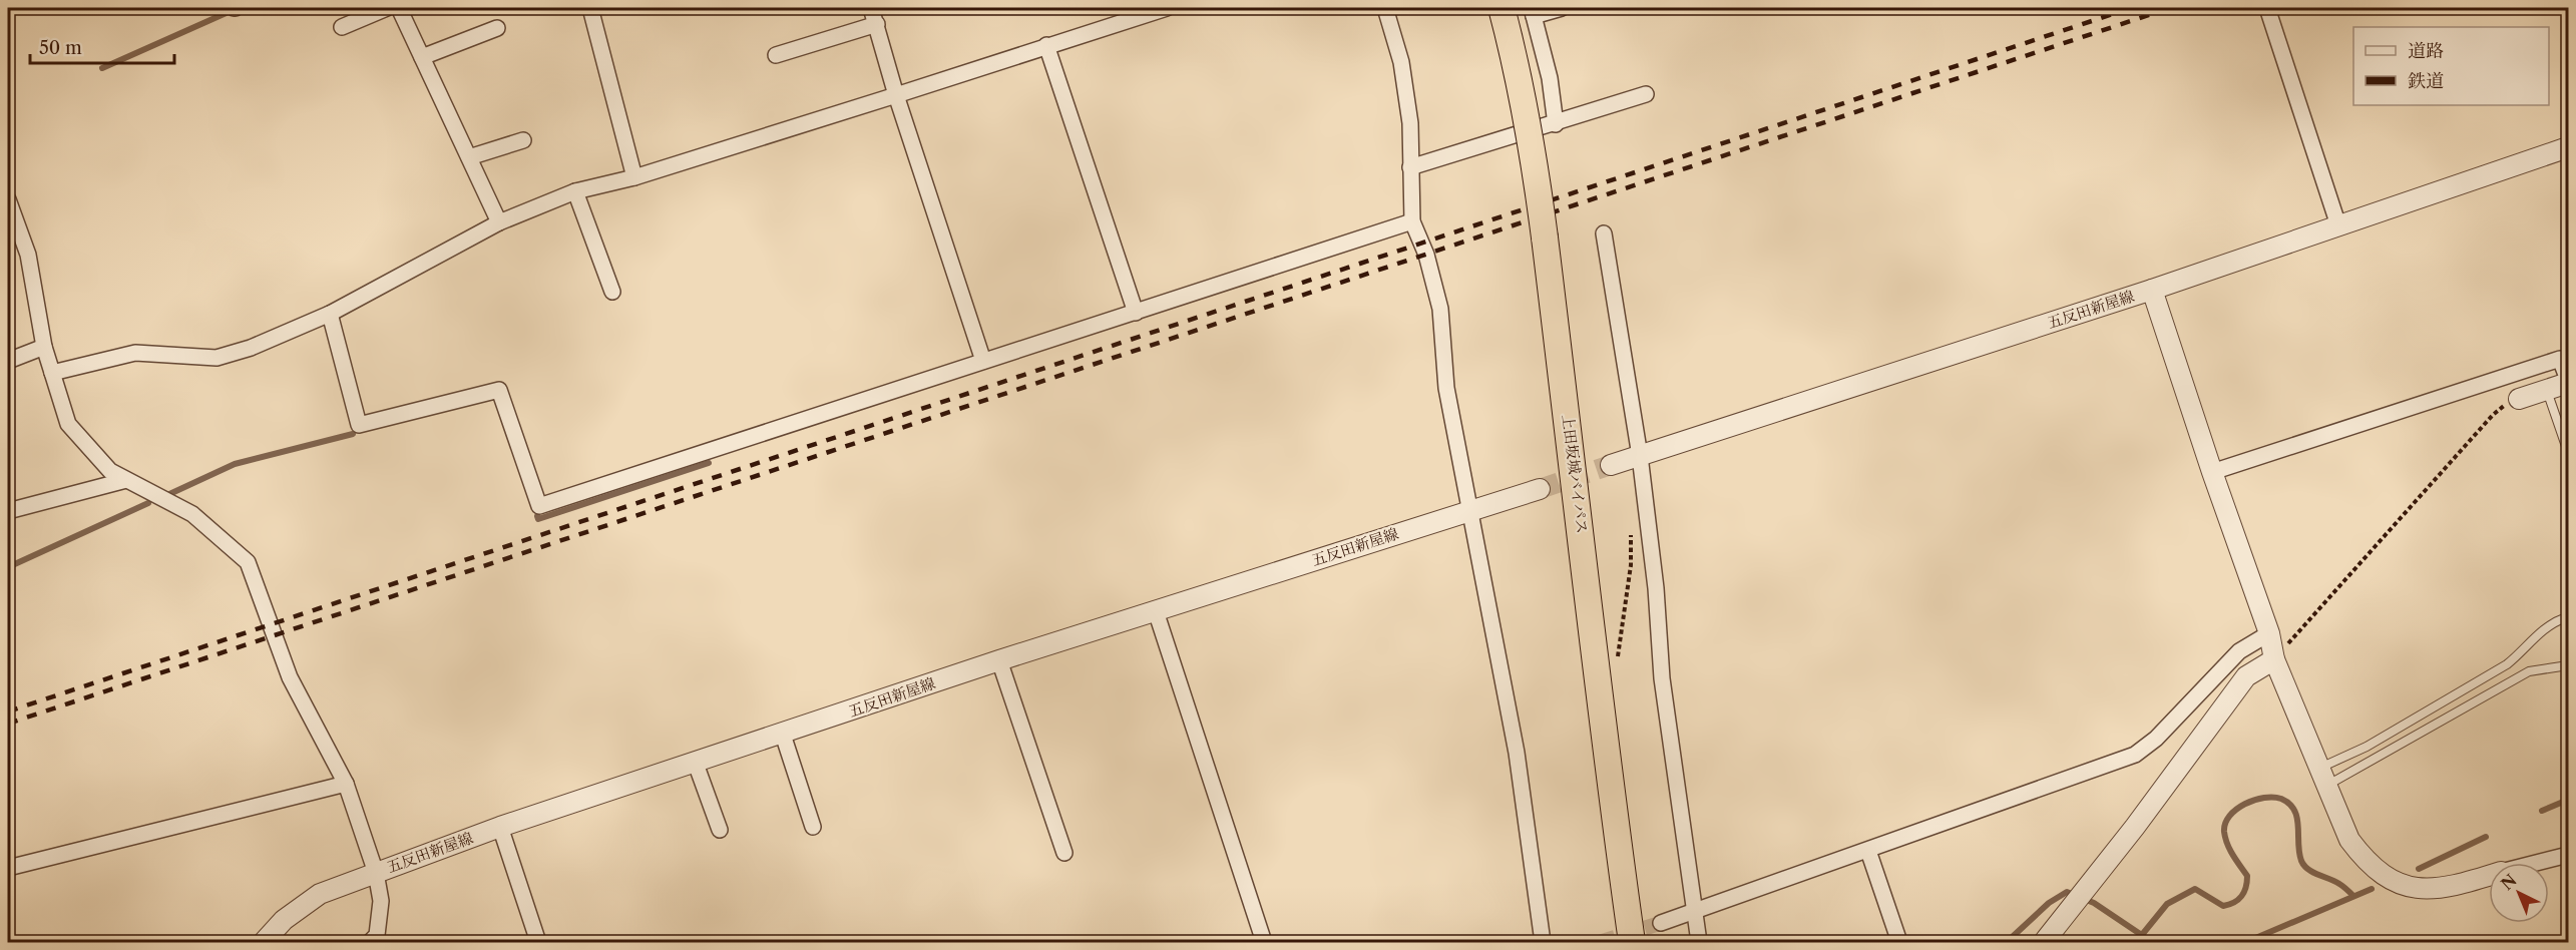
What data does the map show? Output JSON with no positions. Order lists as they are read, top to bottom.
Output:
{
  "streets": {
    "highway": ["上田坂城バイパス"],
    "street": ["五反田新屋線"]
  },
  "legend": ["道路", "鉄道"],
  "scale_bar": "50 m",
  "north": "top left"
}
